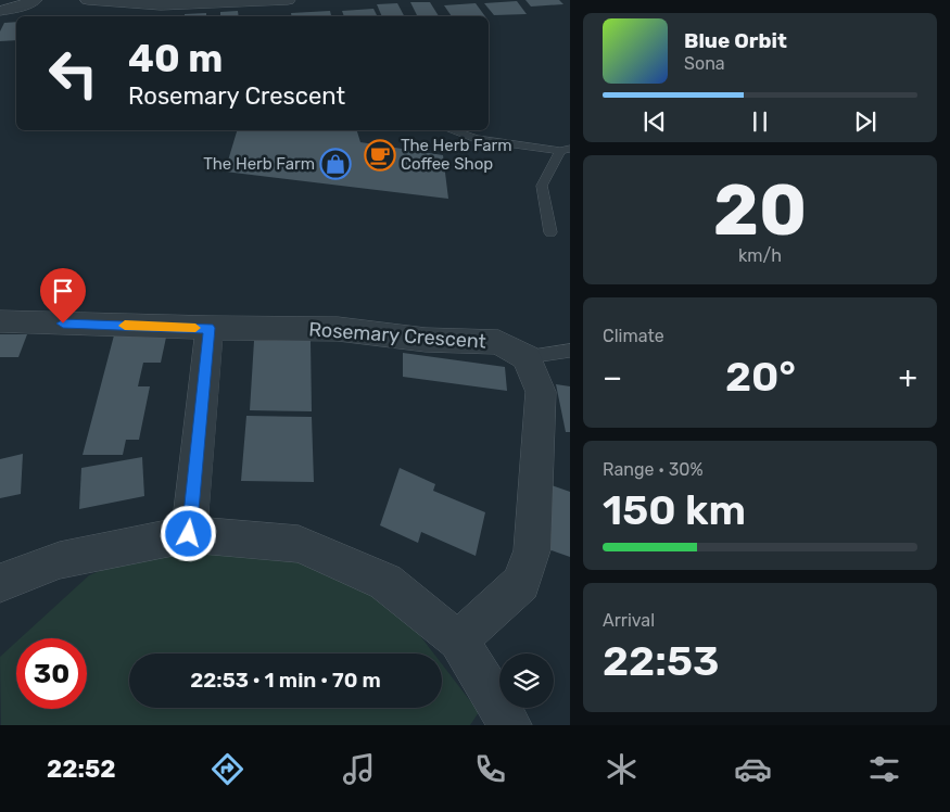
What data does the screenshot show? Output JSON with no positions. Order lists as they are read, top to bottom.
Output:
{
  "streets": {
    "street": ["Rosemary Crescent"]
  },
  "places": {
    "cafe": ["The Herb Farm Coffee Shop"],
    "shop": ["The Herb Farm"]
  },
  "page": {
    "turn": ["40 m", "Rosemary Crescent"],
    "song": ["Blue Orbit", "Sona"],
    "tile": [
      ["20", "km/h"],
      "Climate",
      ["Range · 30%", "150 km"],
      ["Arrival", "22:53"]
    ],
    "heat": ["−", "20°", "+"],
    "limit": "30",
    "trip": "22:53 · 1 min · 70 m",
    "tabs": "22:52"
  }
}
